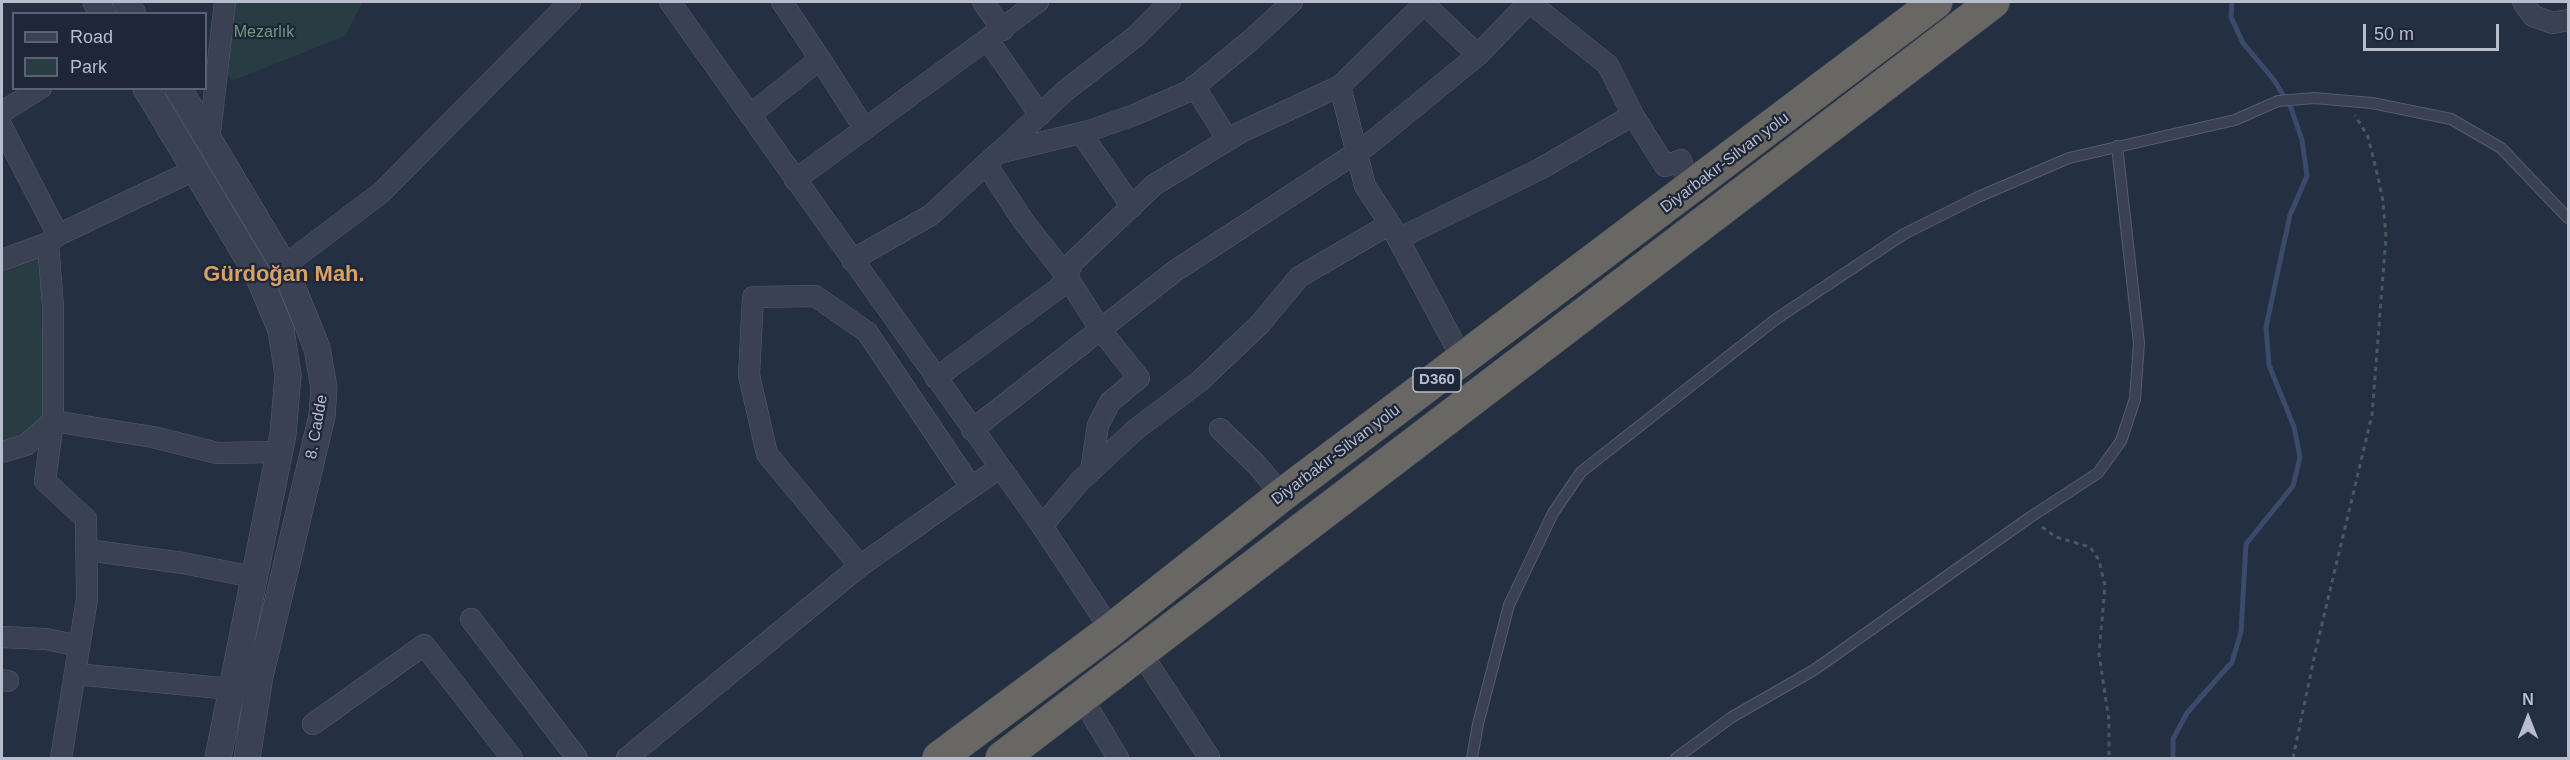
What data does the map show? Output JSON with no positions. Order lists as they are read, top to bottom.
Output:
{
  "streets": {
    "highway": ["Diyarbakır-Silvan yolu", "D360"],
    "street": ["8. Cadde"]
  },
  "districts": ["Gürdoğan Mah."],
  "parks": ["Mezarlık"],
  "legend": ["Road", "Park"],
  "scale_bar": "50 m",
  "north": "top"
}
